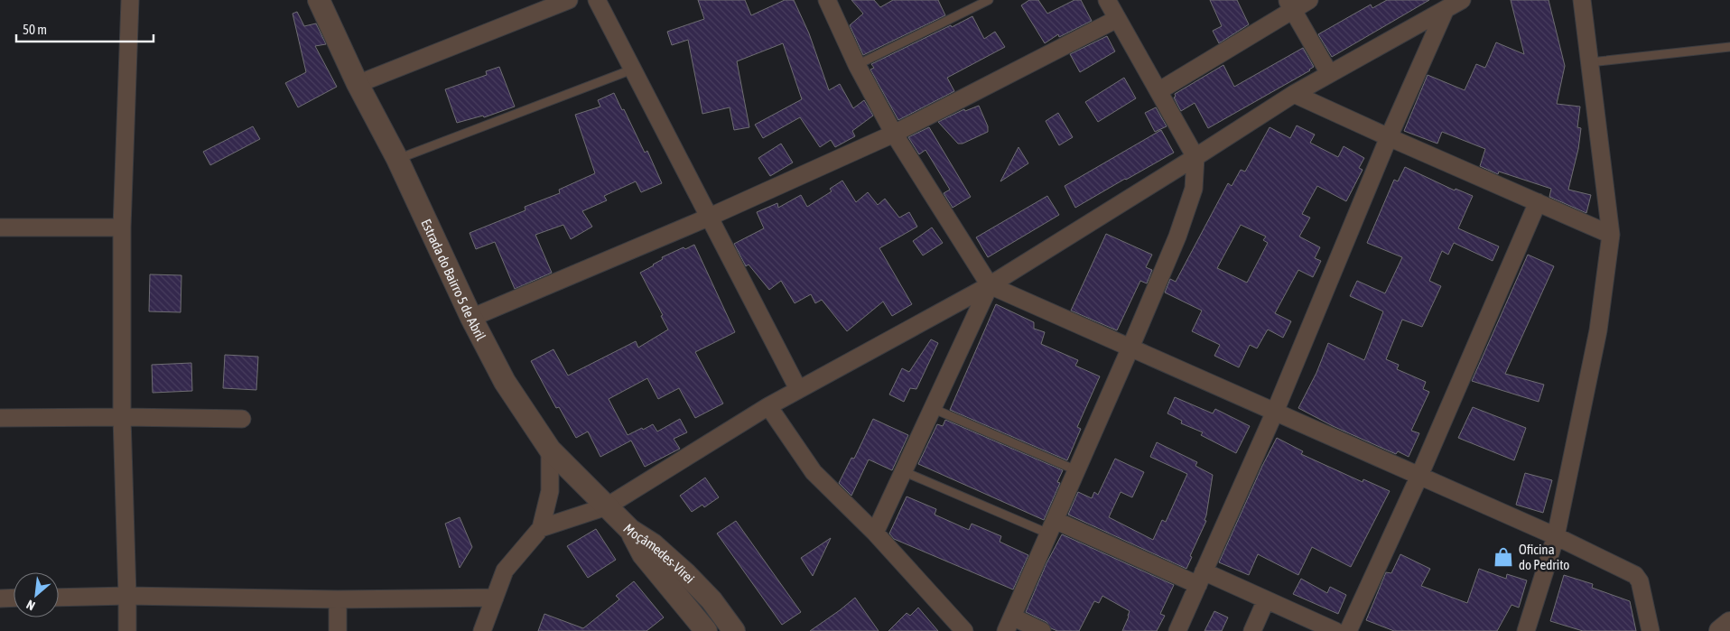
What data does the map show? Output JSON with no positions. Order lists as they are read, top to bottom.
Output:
{
  "streets": {
    "street": ["Estrada do Bairro 5 de Abril", "Moçâmedes-Virei"]
  },
  "crossings": [
    ["Estrada do Bairro 5 de Abril", "Moçâmedes-Virei"]
  ],
  "places": {
    "shop": ["Oficina do Pedrito"]
  },
  "scale_bar": "50 m",
  "north": "bottom left"
}
